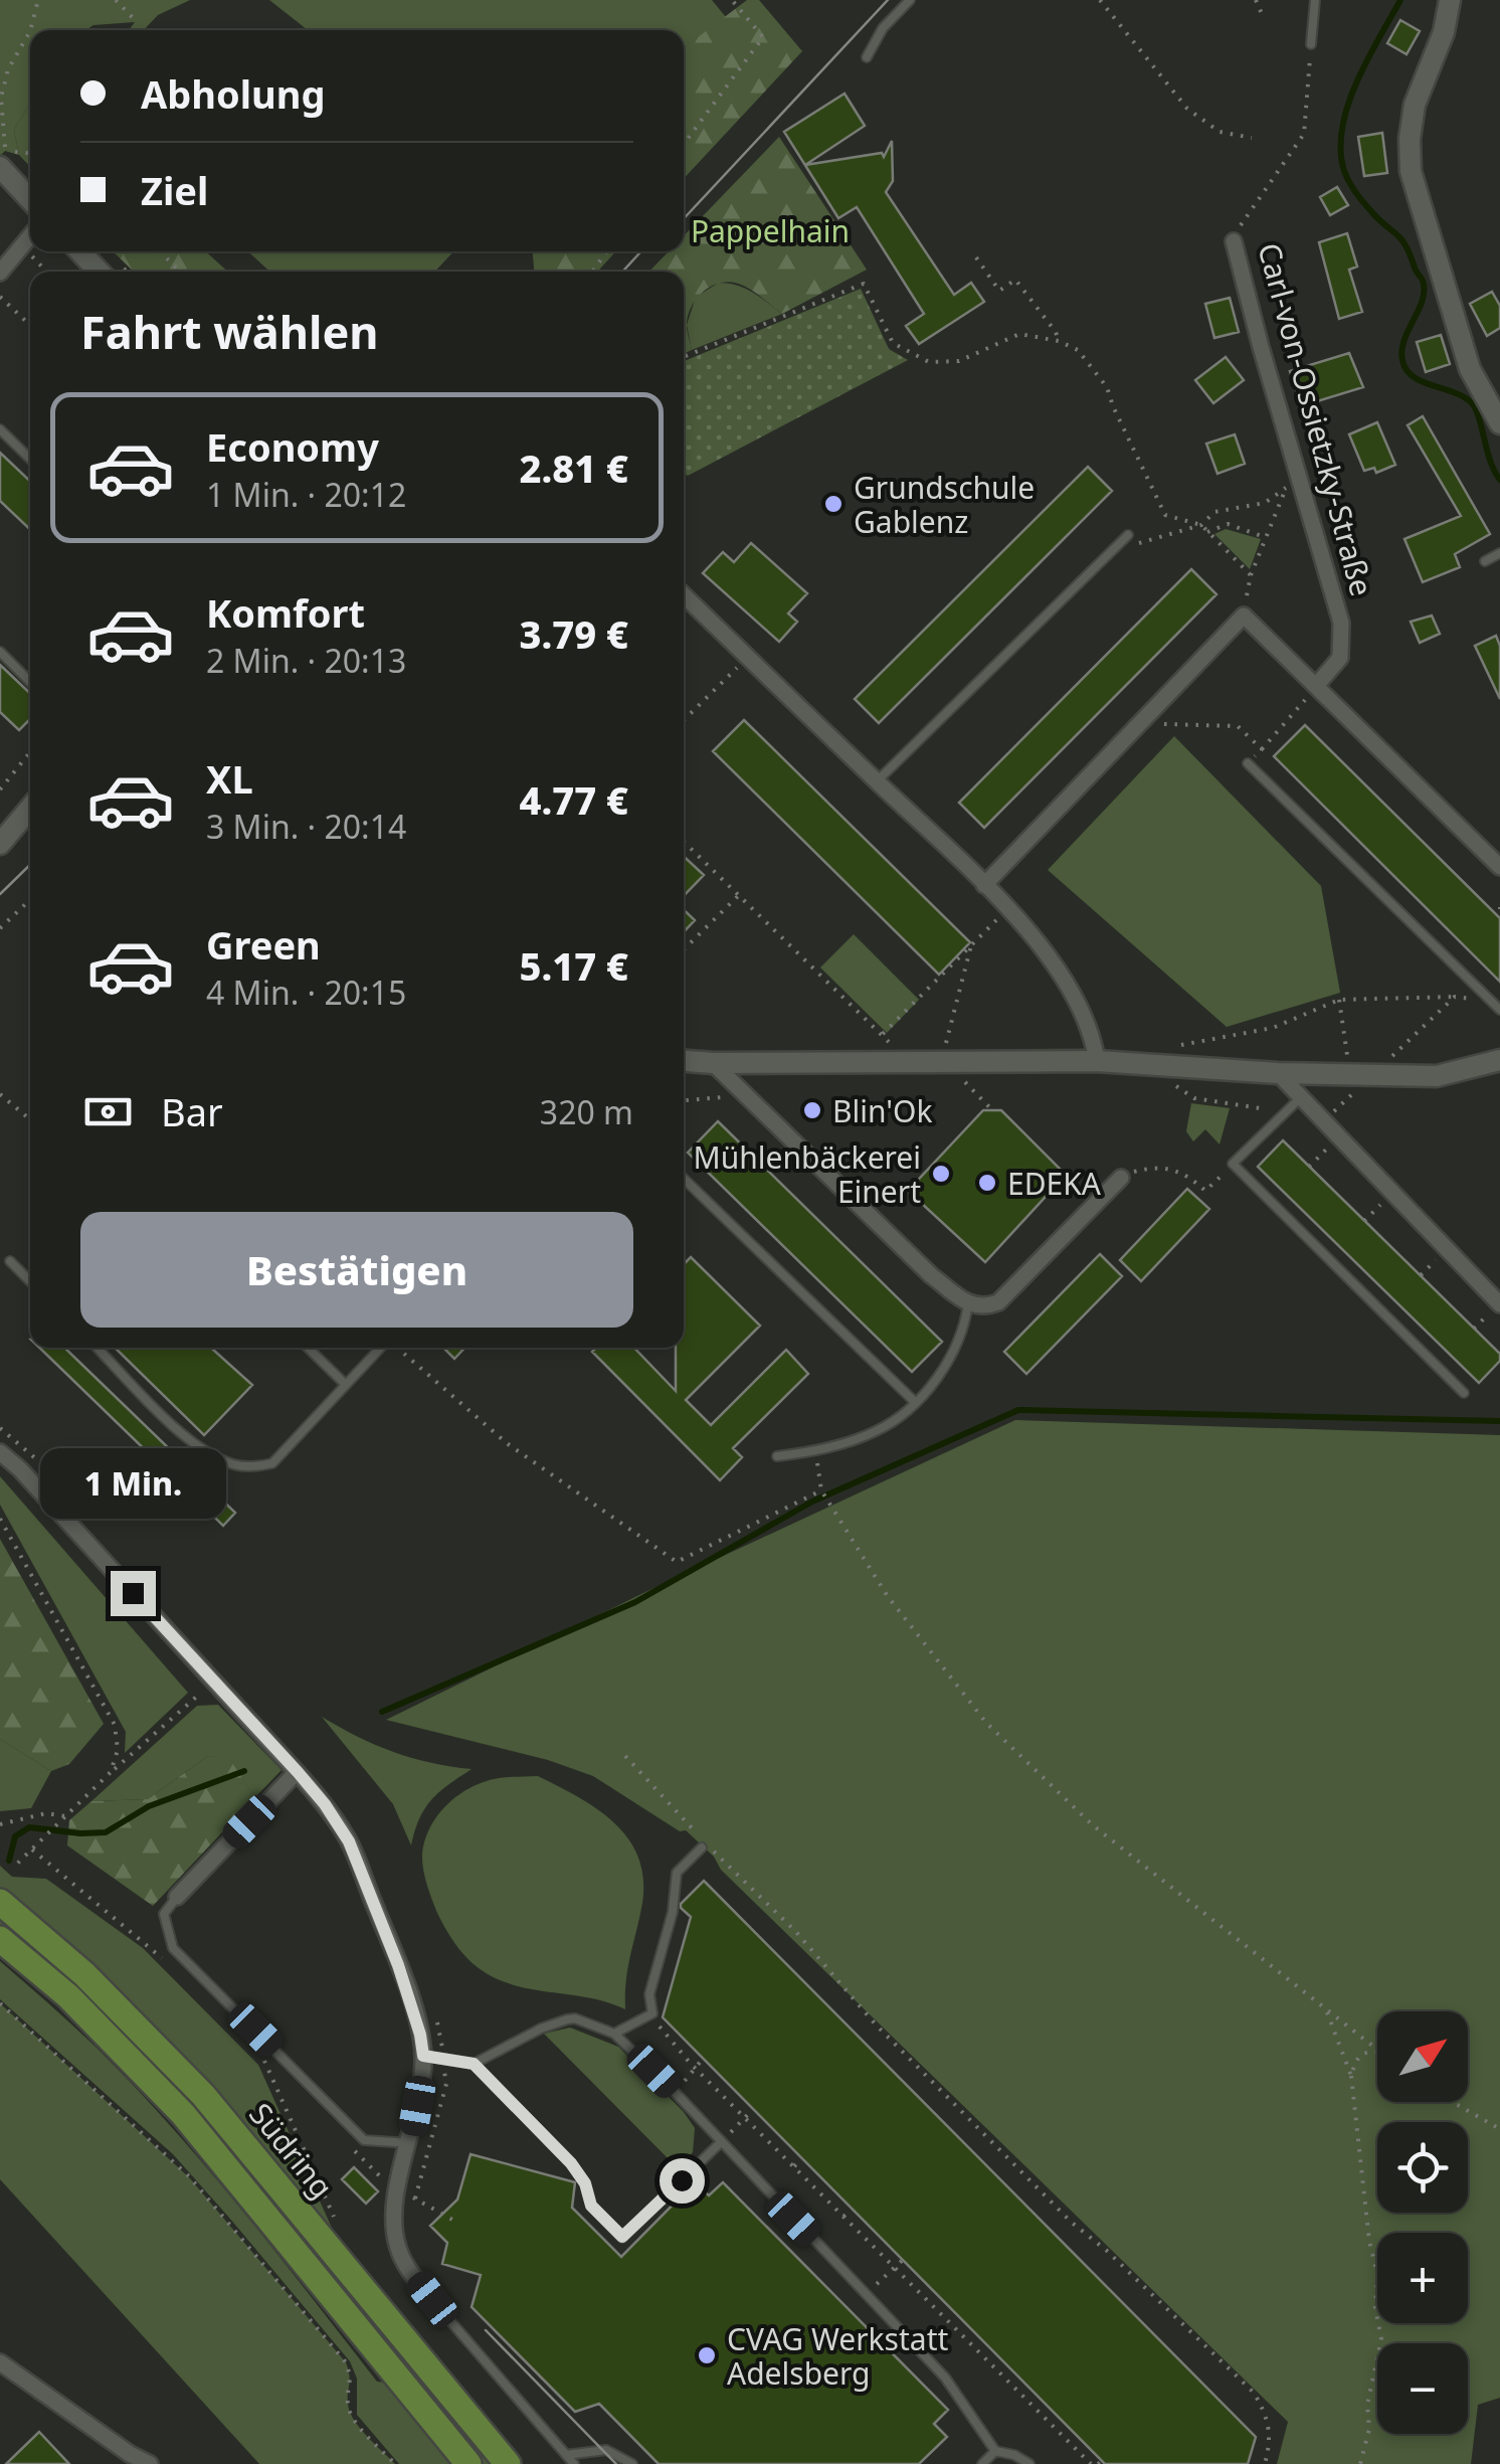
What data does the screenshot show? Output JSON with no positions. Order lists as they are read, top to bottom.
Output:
{
  "streets": {
    "main road": ["Südring"],
    "street": ["Carl-von-Ossietzky-Straße"]
  },
  "parks": ["Pappelhain"],
  "places": [
    "Grundschule Gablenz",
    "Blin'Ok",
    "Mühlenbäckerei Einert",
    "EDEKA",
    "CVAG Werkstatt Adelsberg"
  ],
  "north": "top right",
  "page": {
    "banner": ["Abholung", "Ziel"],
    "heading": "Fahrt wählen",
    "list": [
      {
        "name": "Economy",
        "note": "1 Min. · 20:12",
        "value": "2.81 €"
      },
      {
        "name": "Komfort",
        "note": "2 Min. · 20:13",
        "value": "3.79 €"
      },
      {
        "name": "XL",
        "note": "3 Min. · 20:14",
        "value": "4.77 €"
      },
      {
        "name": "Green",
        "note": "4 Min. · 20:15",
        "value": "5.17 €"
      }
    ],
    "pay": ["Bar", "320 m"],
    "buttons": "Bestätigen",
    "bubble": "1 Min.",
    "map_buttons": ["+", "−"]
  }
}
